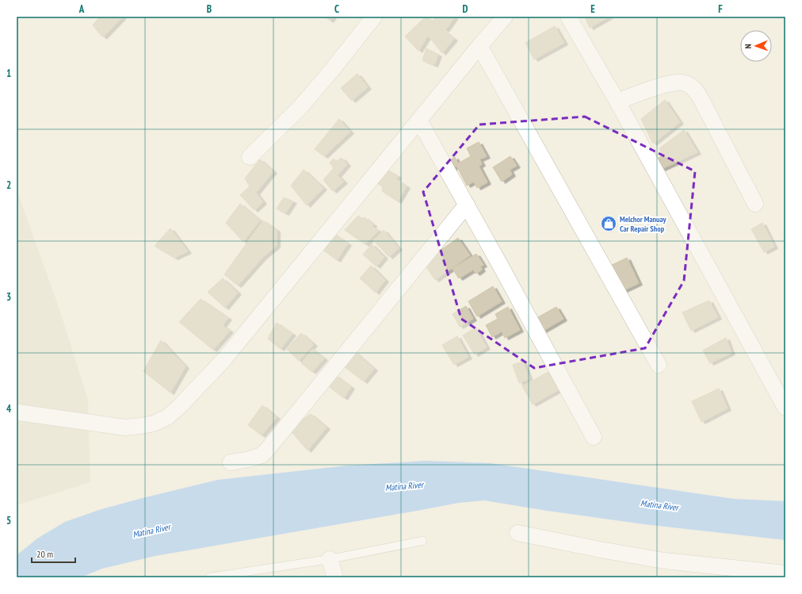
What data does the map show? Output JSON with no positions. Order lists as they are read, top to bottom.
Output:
{
  "water": ["Matina River"],
  "places": {
    "shop": ["Melchor Manuay Car Repair Shop"]
  },
  "scale_bar": "20 m",
  "north": "left",
  "grid": {
    "columns": [
      "A",
      "B",
      "C",
      "D",
      "E",
      "F"
    ],
    "rows": [
      "1",
      "2",
      "3",
      "4",
      "5"
    ]
  }
}
